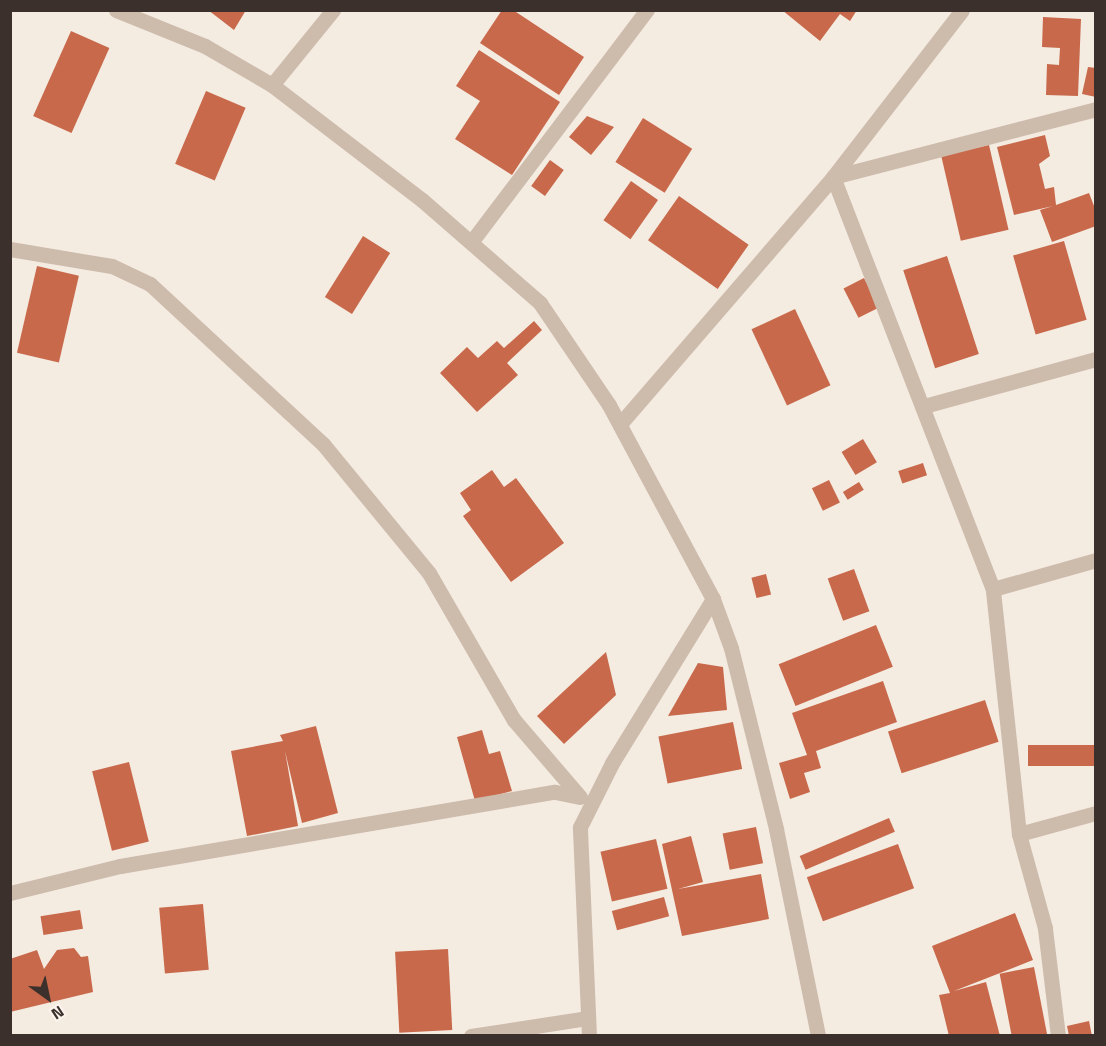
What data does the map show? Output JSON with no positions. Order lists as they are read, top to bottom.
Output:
{
  "north": "bottom right"
}
